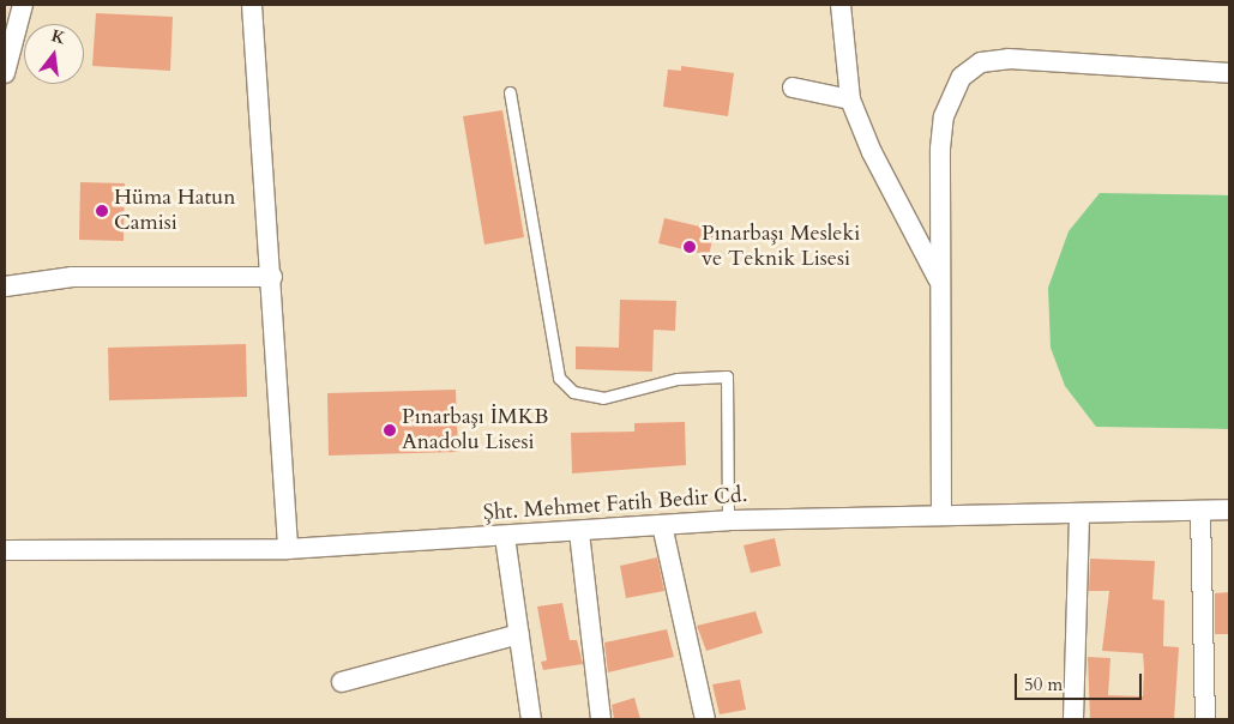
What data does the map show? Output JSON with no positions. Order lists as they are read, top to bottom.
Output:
{
  "streets": {
    "street": ["Şht. Mehmet Fatih Bedir Cd."]
  },
  "places": ["Hüma Hatun Camisi", "Pınarbaşı Mesleki ve Teknik Lisesi", "Pınarbaşı İMKB Anadolu Lisesi"],
  "scale_bar": "50 m",
  "north": "top"
}
